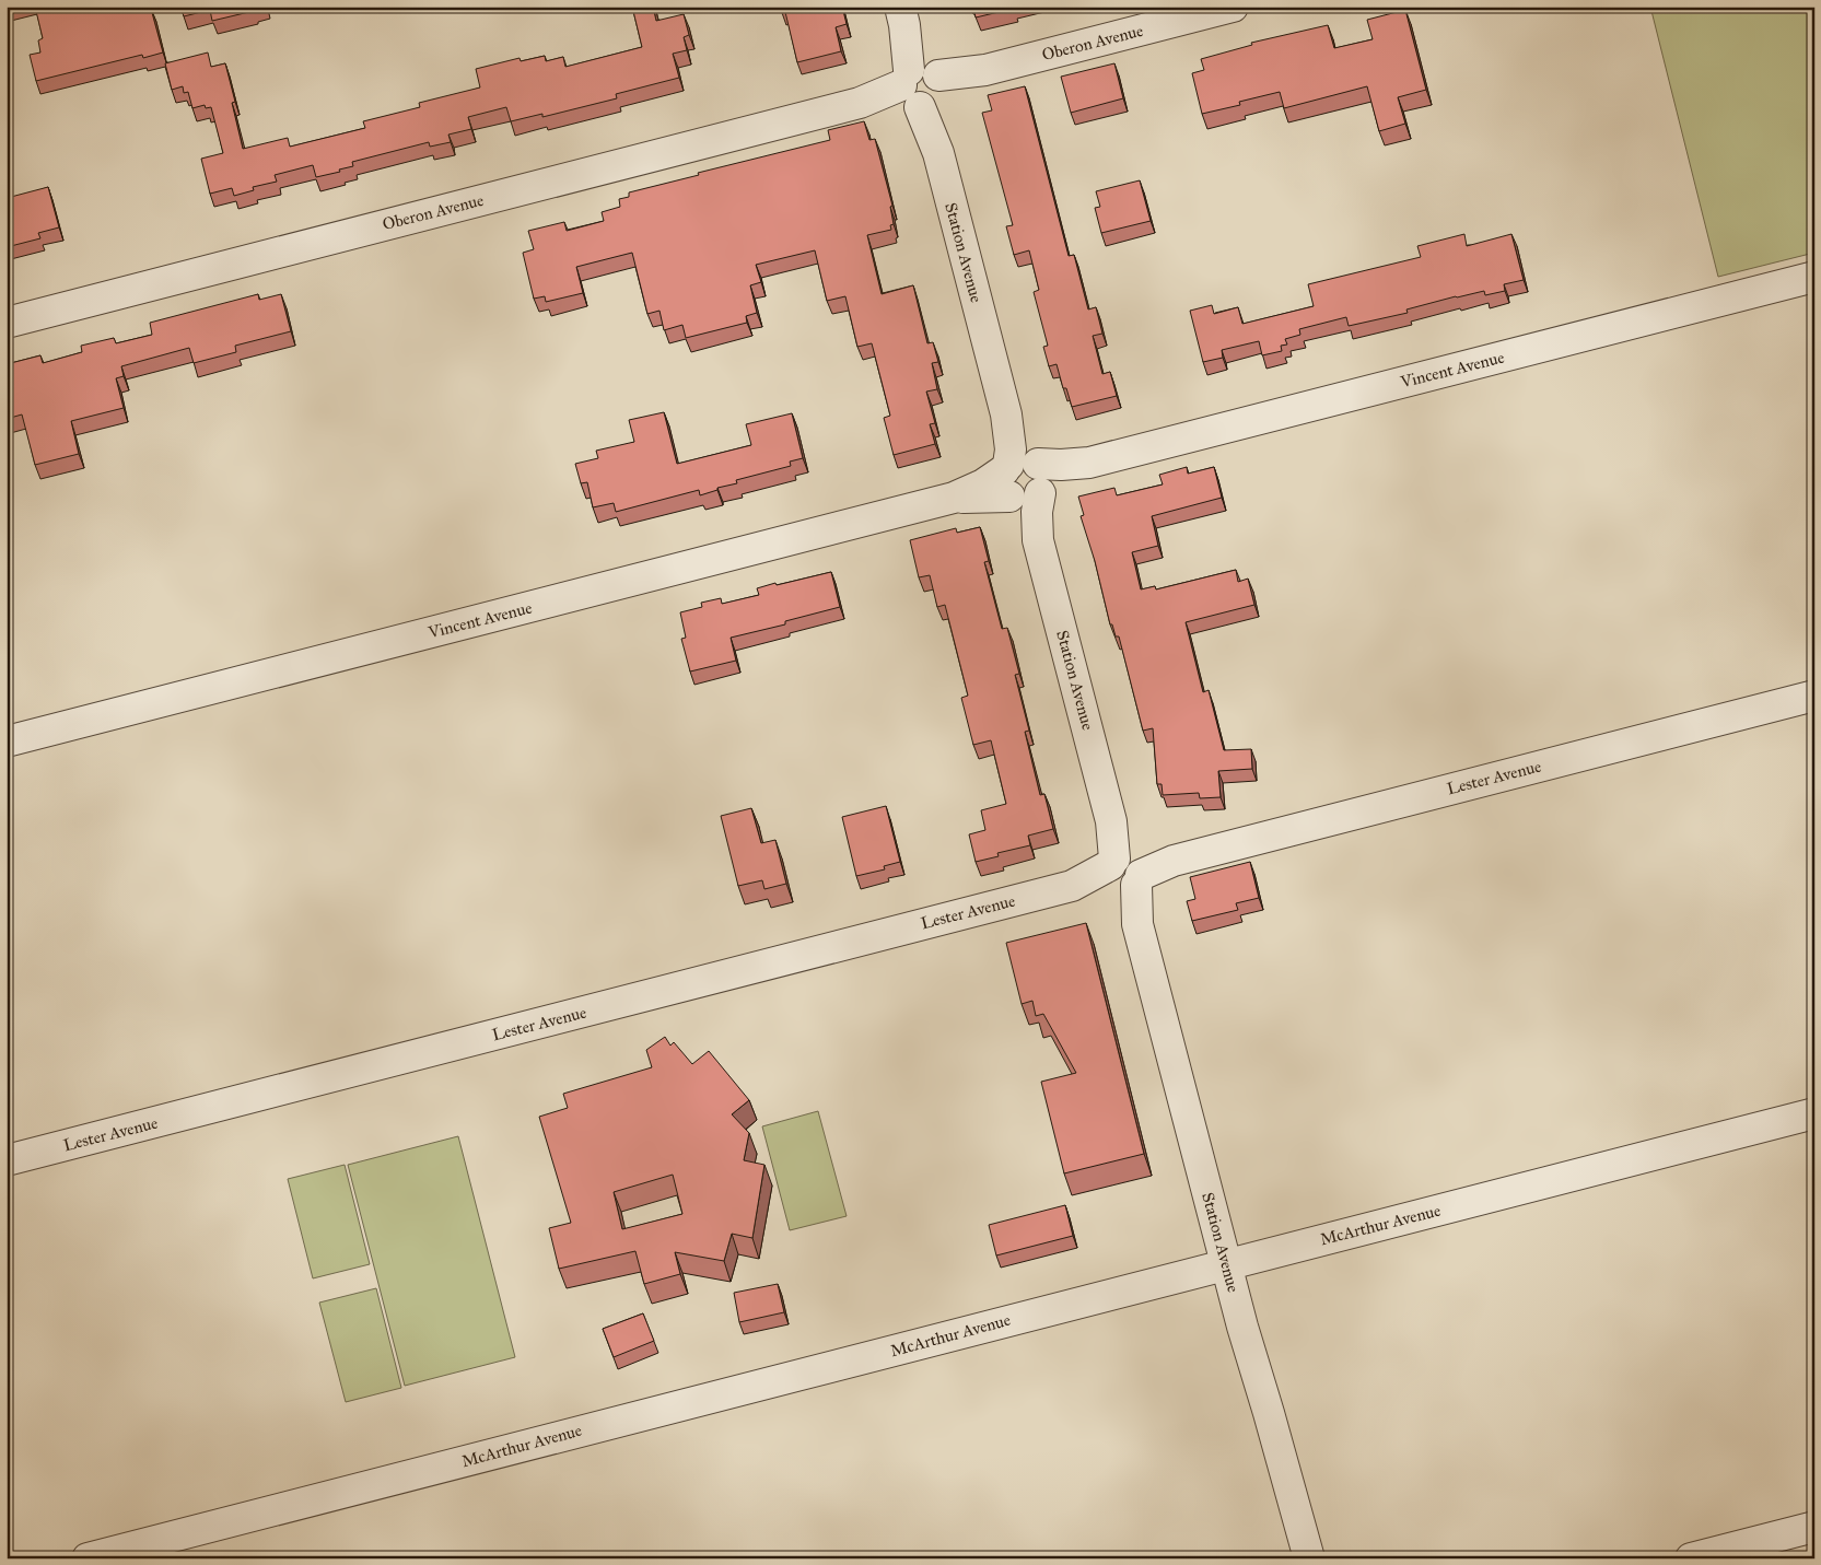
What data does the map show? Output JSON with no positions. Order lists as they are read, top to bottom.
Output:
{
  "streets": {
    "street": [
      "Oberon Avenue",
      "Station Avenue",
      "Vincent Avenue",
      "Lester Avenue",
      "McArthur Avenue"
    ]
  },
  "crossings": [
    ["Oberon Avenue", "Station Avenue"],
    ["Station Avenue", "Vincent Avenue"],
    ["Station Avenue", "Lester Avenue"],
    ["Station Avenue", "McArthur Avenue"]
  ]
}
